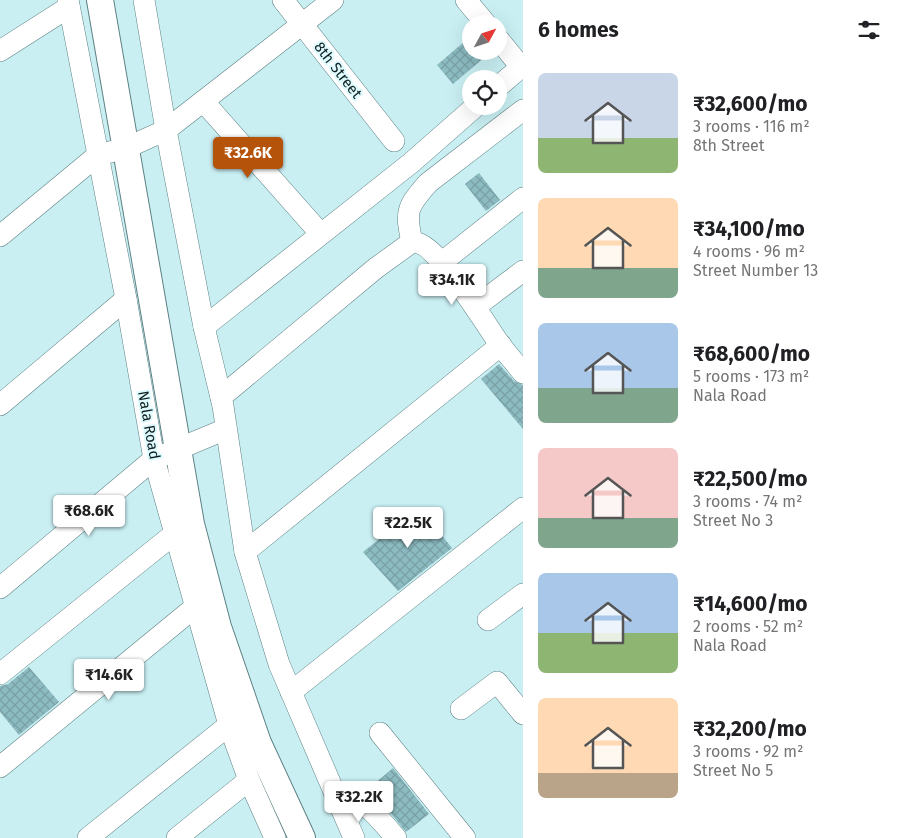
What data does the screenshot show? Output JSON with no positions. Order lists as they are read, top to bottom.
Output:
{
  "streets": {
    "street": ["8th Street", "Nala Road"]
  },
  "north": "top right",
  "page": {
    "heading": "6 homes",
    "list": [
      {
        "name": "₹32,600/mo",
        "note": "3 rooms · 116 m² · 8th Street"
      },
      {
        "name": "₹34,100/mo",
        "note": "4 rooms · 96 m² · Street Number 13"
      },
      {
        "name": "₹68,600/mo",
        "note": "5 rooms · 173 m² · Nala Road"
      },
      {
        "name": "₹22,500/mo",
        "note": "3 rooms · 74 m² · Street No 3"
      },
      {
        "name": "₹14,600/mo",
        "note": "2 rooms · 52 m² · Nala Road"
      },
      {
        "name": "₹32,200/mo",
        "note": "3 rooms · 92 m² · Street No 5"
      }
    ],
    "price": [
      "₹32.6K",
      "₹34.1K",
      "₹68.6K",
      "₹22.5K",
      "₹14.6K",
      "₹32.2K"
    ]
  }
}
